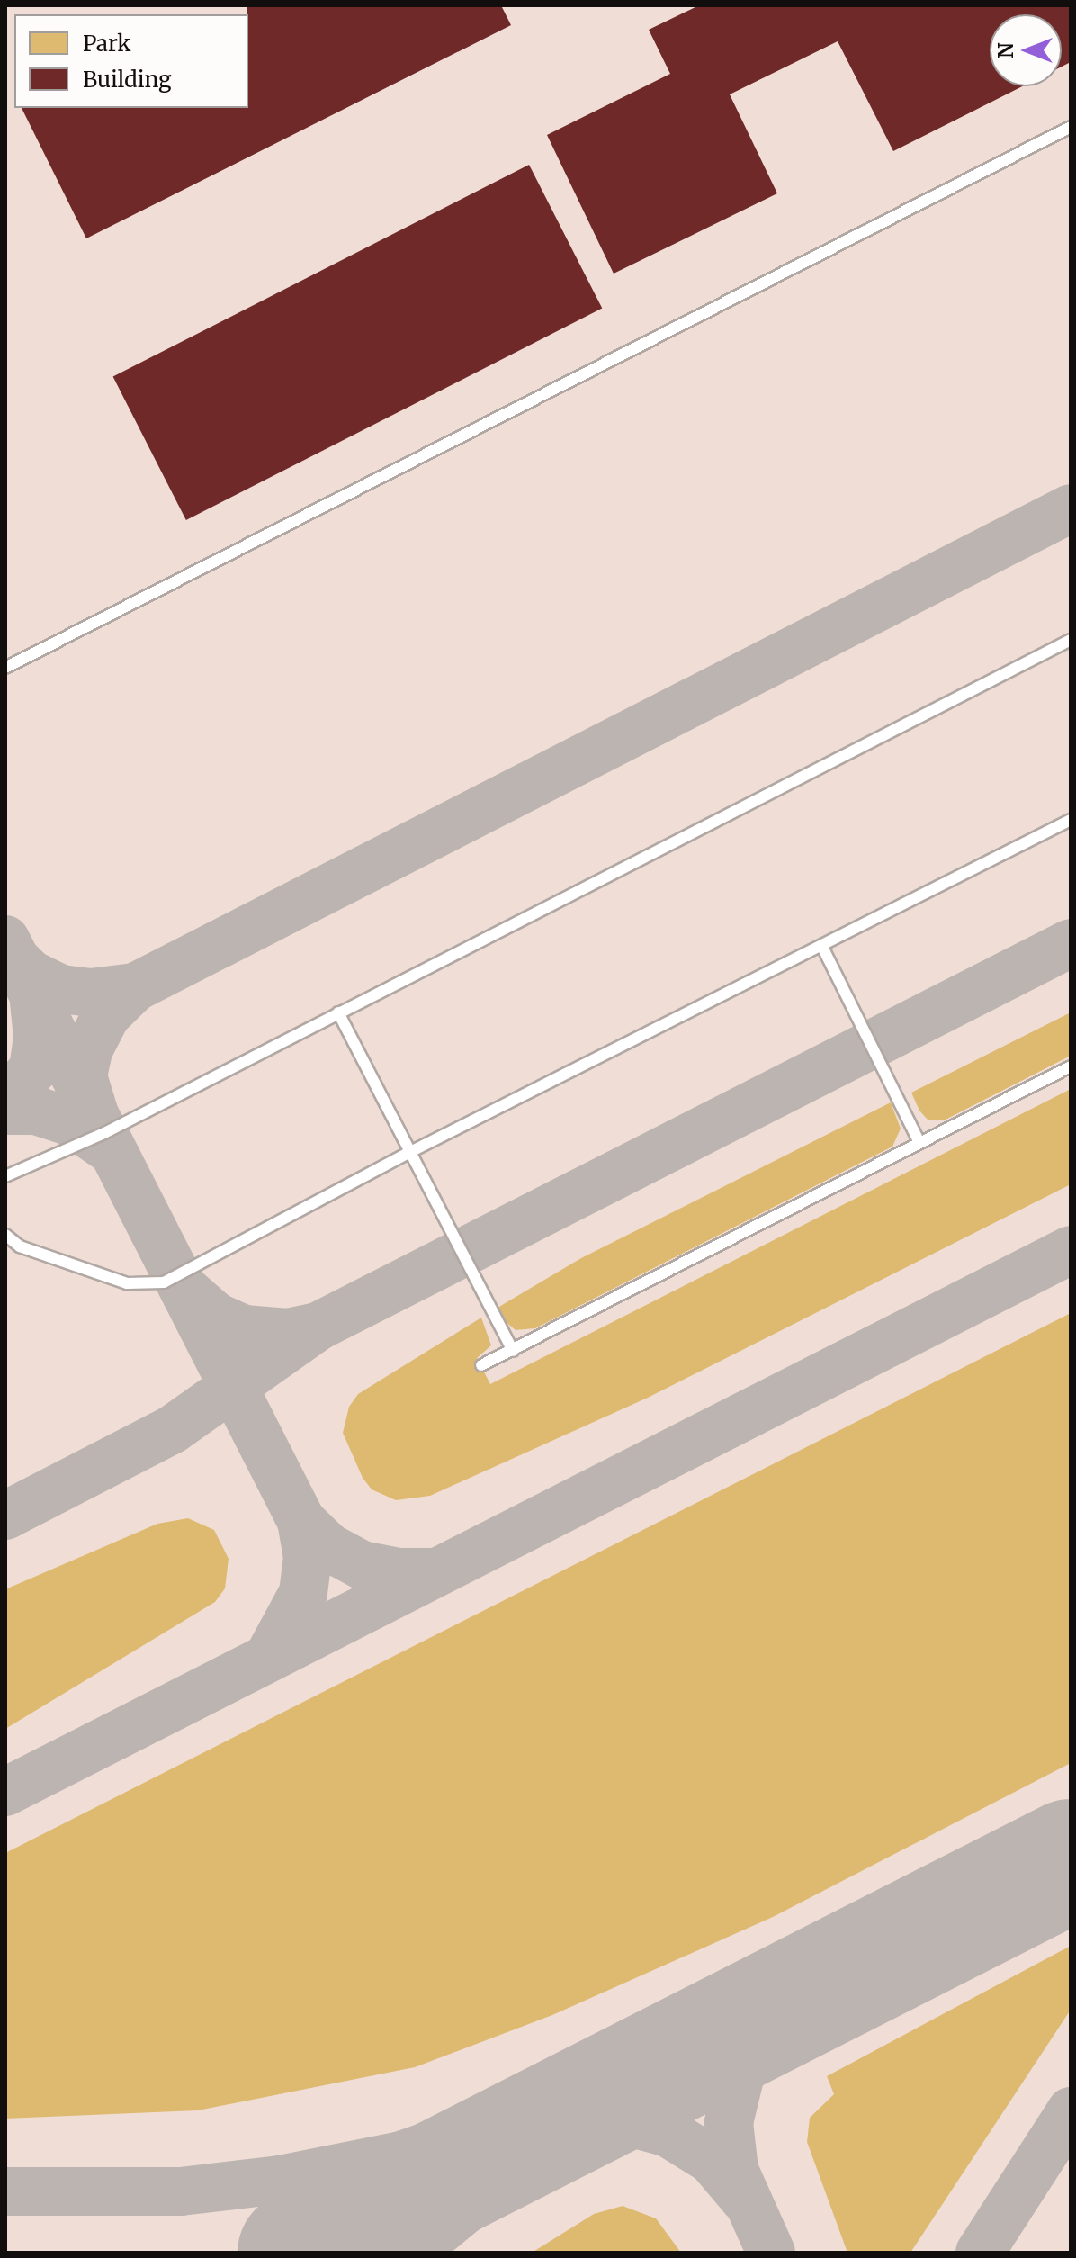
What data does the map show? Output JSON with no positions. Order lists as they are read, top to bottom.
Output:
{
  "legend": ["Park", "Building"],
  "north": "left"
}
